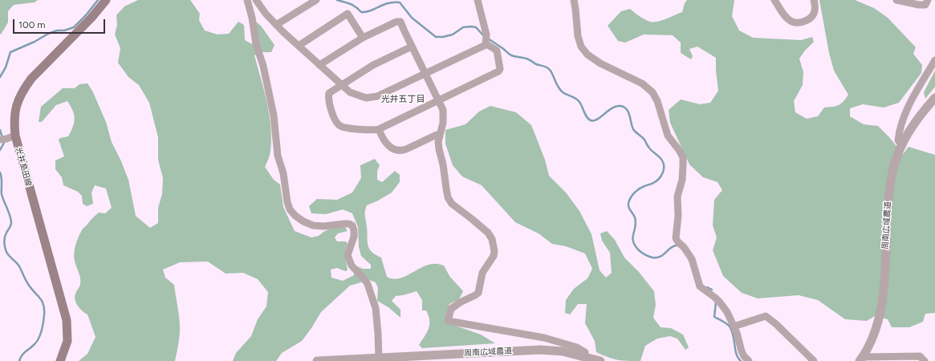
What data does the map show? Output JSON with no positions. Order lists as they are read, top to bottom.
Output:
{
  "streets": {
    "main road": ["光井島田線"],
    "street": ["周南広域農道"]
  },
  "districts": ["光井五丁目"],
  "scale_bar": "100 m"
}
